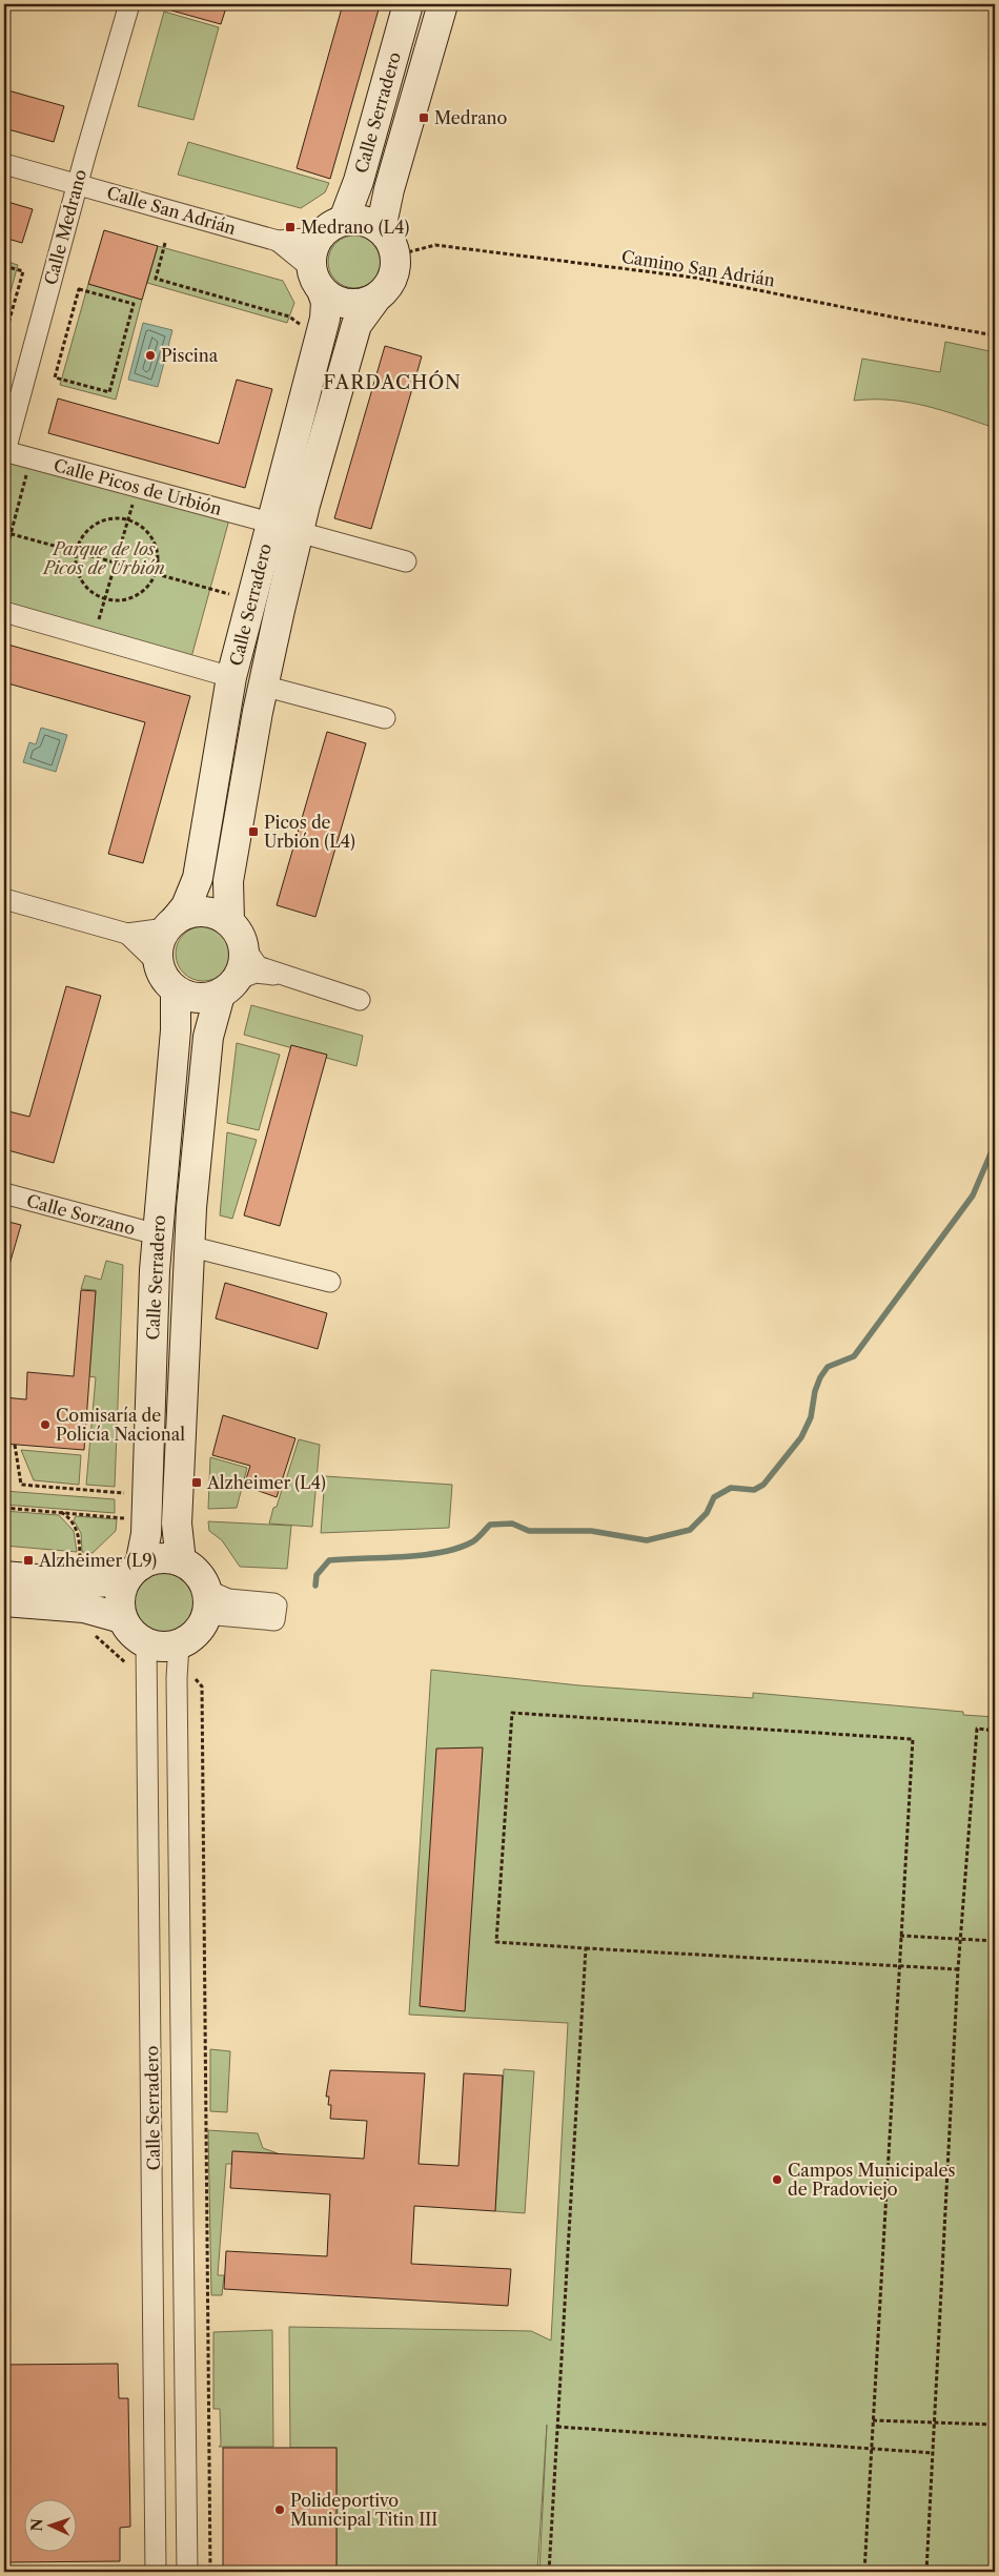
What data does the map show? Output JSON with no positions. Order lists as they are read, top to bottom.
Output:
{
  "streets": {
    "main road": ["Calle Serradero"],
    "street": [
      "Calle San Adrián",
      "Calle Medrano",
      "Calle Picos de Urbión",
      "Calle Sorzano"
    ],
    "path": ["Camino San Adrián"]
  },
  "crossings": [
    ["Calle Serradero", "Calle San Adrián"],
    ["Calle Serradero", "Camino San Adrián"],
    ["Calle Serradero", "Calle Picos de Urbión"],
    ["Calle Serradero", "Calle Sorzano"],
    ["Calle San Adrián", "Calle Medrano"],
    ["Calle San Adrián", "Camino San Adrián"],
    ["Calle Medrano", "Calle Picos de Urbión"]
  ],
  "districts": ["FARDACHÓN"],
  "parks": ["Parque de los Picos de Urbión"],
  "places": {
    "transit": [
      "Medrano",
      "Medrano (L4)",
      "Picos de Urbión (L4)",
      "Alzheimer (L4)",
      "Alzheimer (L9)"
    ],
    "other": [
      "Piscina",
      "Comisaría de Policía Nacional",
      "Campos Municipales de Pradoviejo",
      "Polideportivo Municipal Titin III"
    ]
  },
  "north": "left"
}
